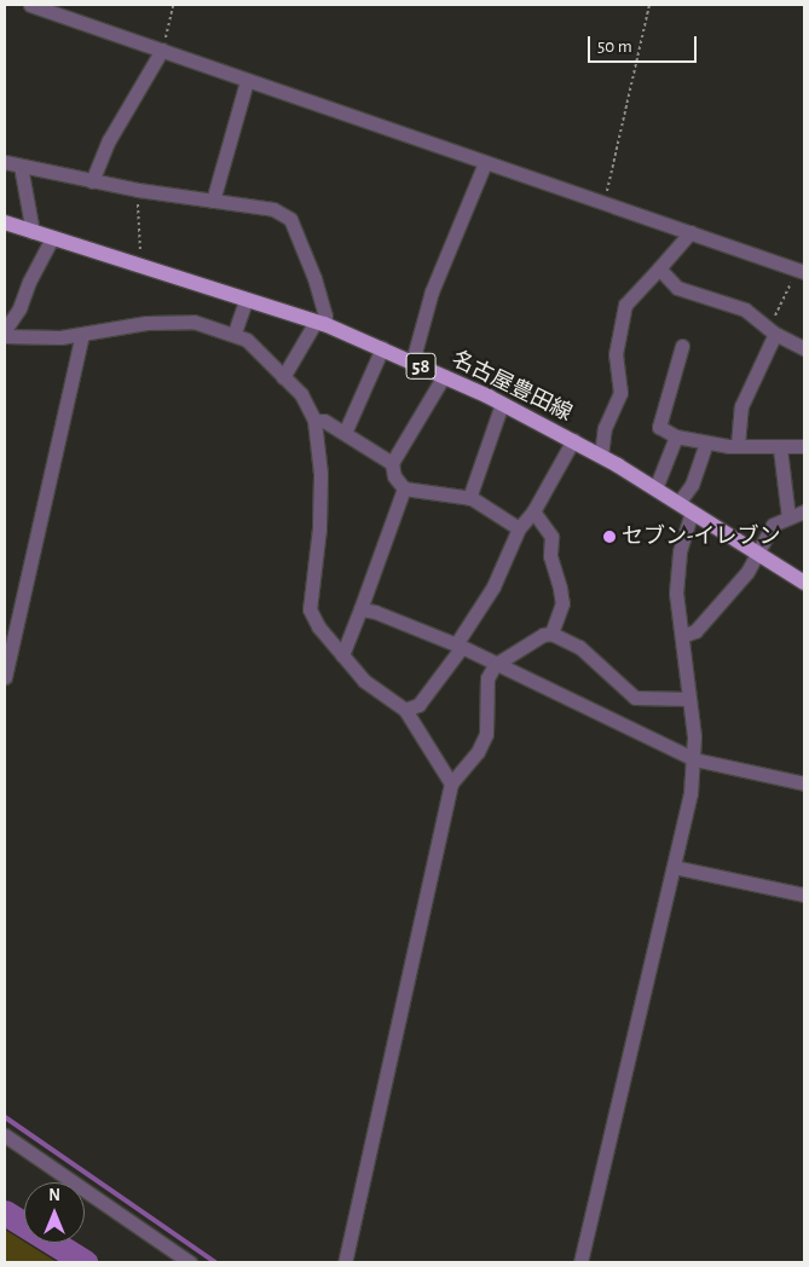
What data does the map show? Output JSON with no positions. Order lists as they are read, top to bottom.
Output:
{
  "streets": {
    "main road": ["58", "名古屋豊田線"]
  },
  "places": ["セブン-イレブン"],
  "scale_bar": "50 m",
  "north": "top"
}
